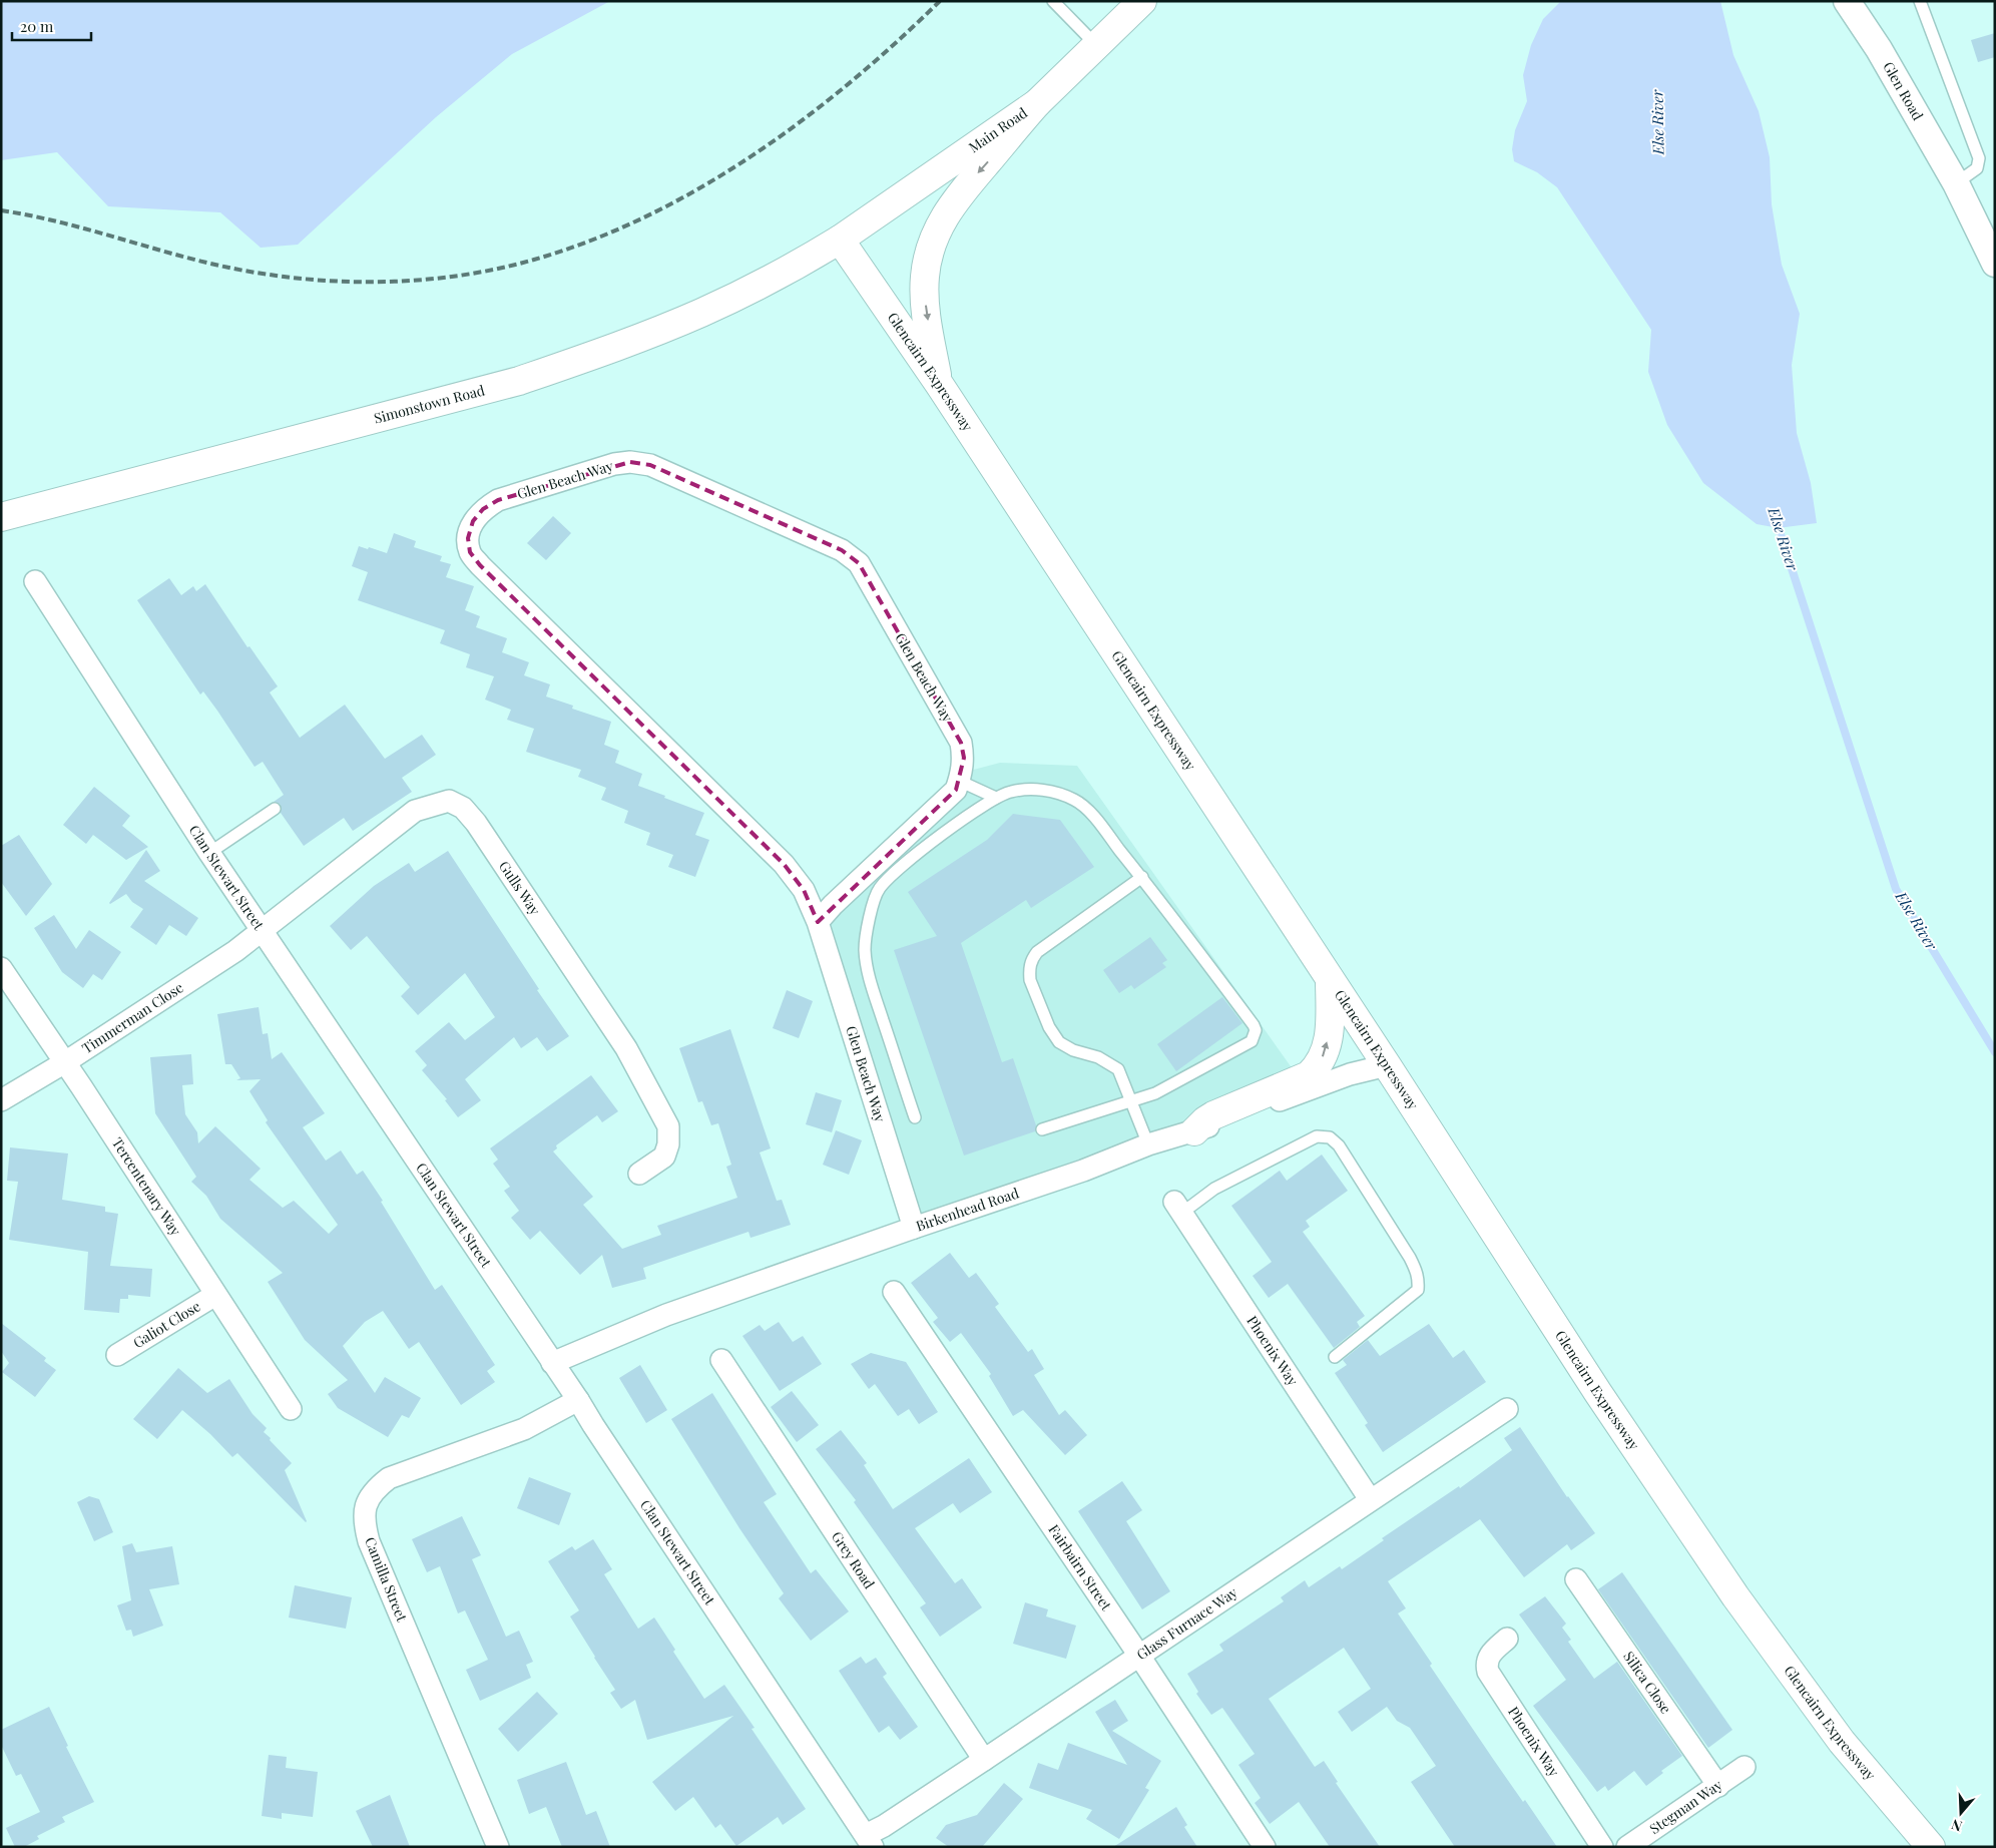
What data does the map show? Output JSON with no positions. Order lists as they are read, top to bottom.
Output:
{
  "streets": {
    "main road": ["Main Road", "Glencairn Expressway", "Simonstown Road"],
    "street": [
      "Glen Road",
      "Glen Beach Way",
      "Clan Stewart Street",
      "Gulls Way",
      "Timmerman Close",
      "Tercentenary Way",
      "Birkenhead Road",
      "Galiot Close",
      "Phoenix Way",
      "Grey Road",
      "Fairbairn Street",
      "Camilla Street",
      "Glass Furnace Way",
      "Silica Close",
      "Stegman Way"
    ]
  },
  "crossings": [
    ["Main Road", "Glencairn Expressway"],
    ["Main Road", "Simonstown Road"],
    ["Glencairn Expressway", "Simonstown Road"],
    ["Glencairn Expressway", "Birkenhead Road"],
    ["Glen Beach Way", "Birkenhead Road"],
    ["Clan Stewart Street", "Gulls Way"],
    ["Clan Stewart Street", "Timmerman Close"],
    ["Clan Stewart Street", "Birkenhead Road"],
    ["Clan Stewart Street", "Camilla Street"],
    ["Clan Stewart Street", "Glass Furnace Way"],
    ["Gulls Way", "Timmerman Close"],
    ["Timmerman Close", "Tercentenary Way"],
    ["Tercentenary Way", "Galiot Close"],
    ["Phoenix Way", "Glass Furnace Way"],
    ["Grey Road", "Glass Furnace Way"],
    ["Fairbairn Street", "Glass Furnace Way"],
    ["Silica Close", "Stegman Way"]
  ],
  "water": ["Else River"],
  "scale_bar": "20 m",
  "north": "bottom"
}
